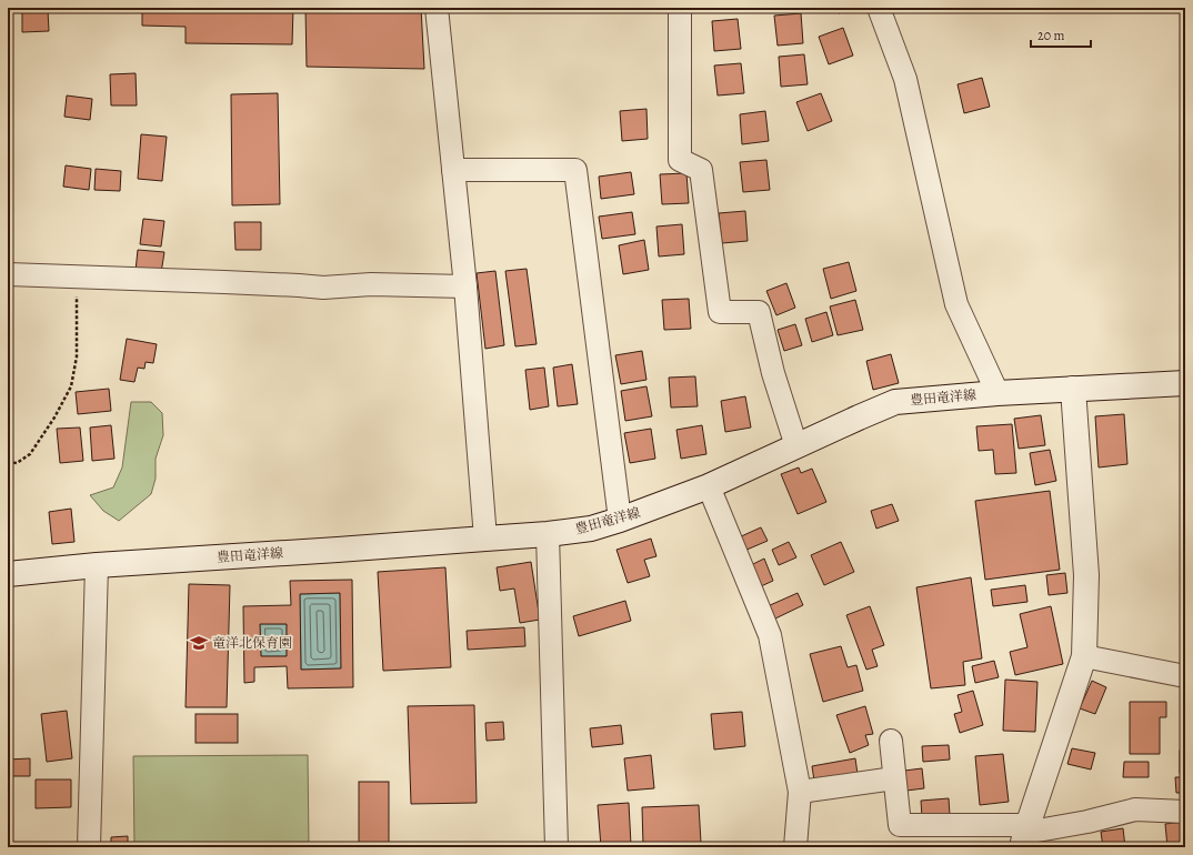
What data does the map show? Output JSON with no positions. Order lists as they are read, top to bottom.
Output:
{
  "streets": {
    "main road": ["豊田竜洋線"]
  },
  "places": {
    "school or university": ["竜洋北保育園"]
  },
  "scale_bar": "20 m"
}
